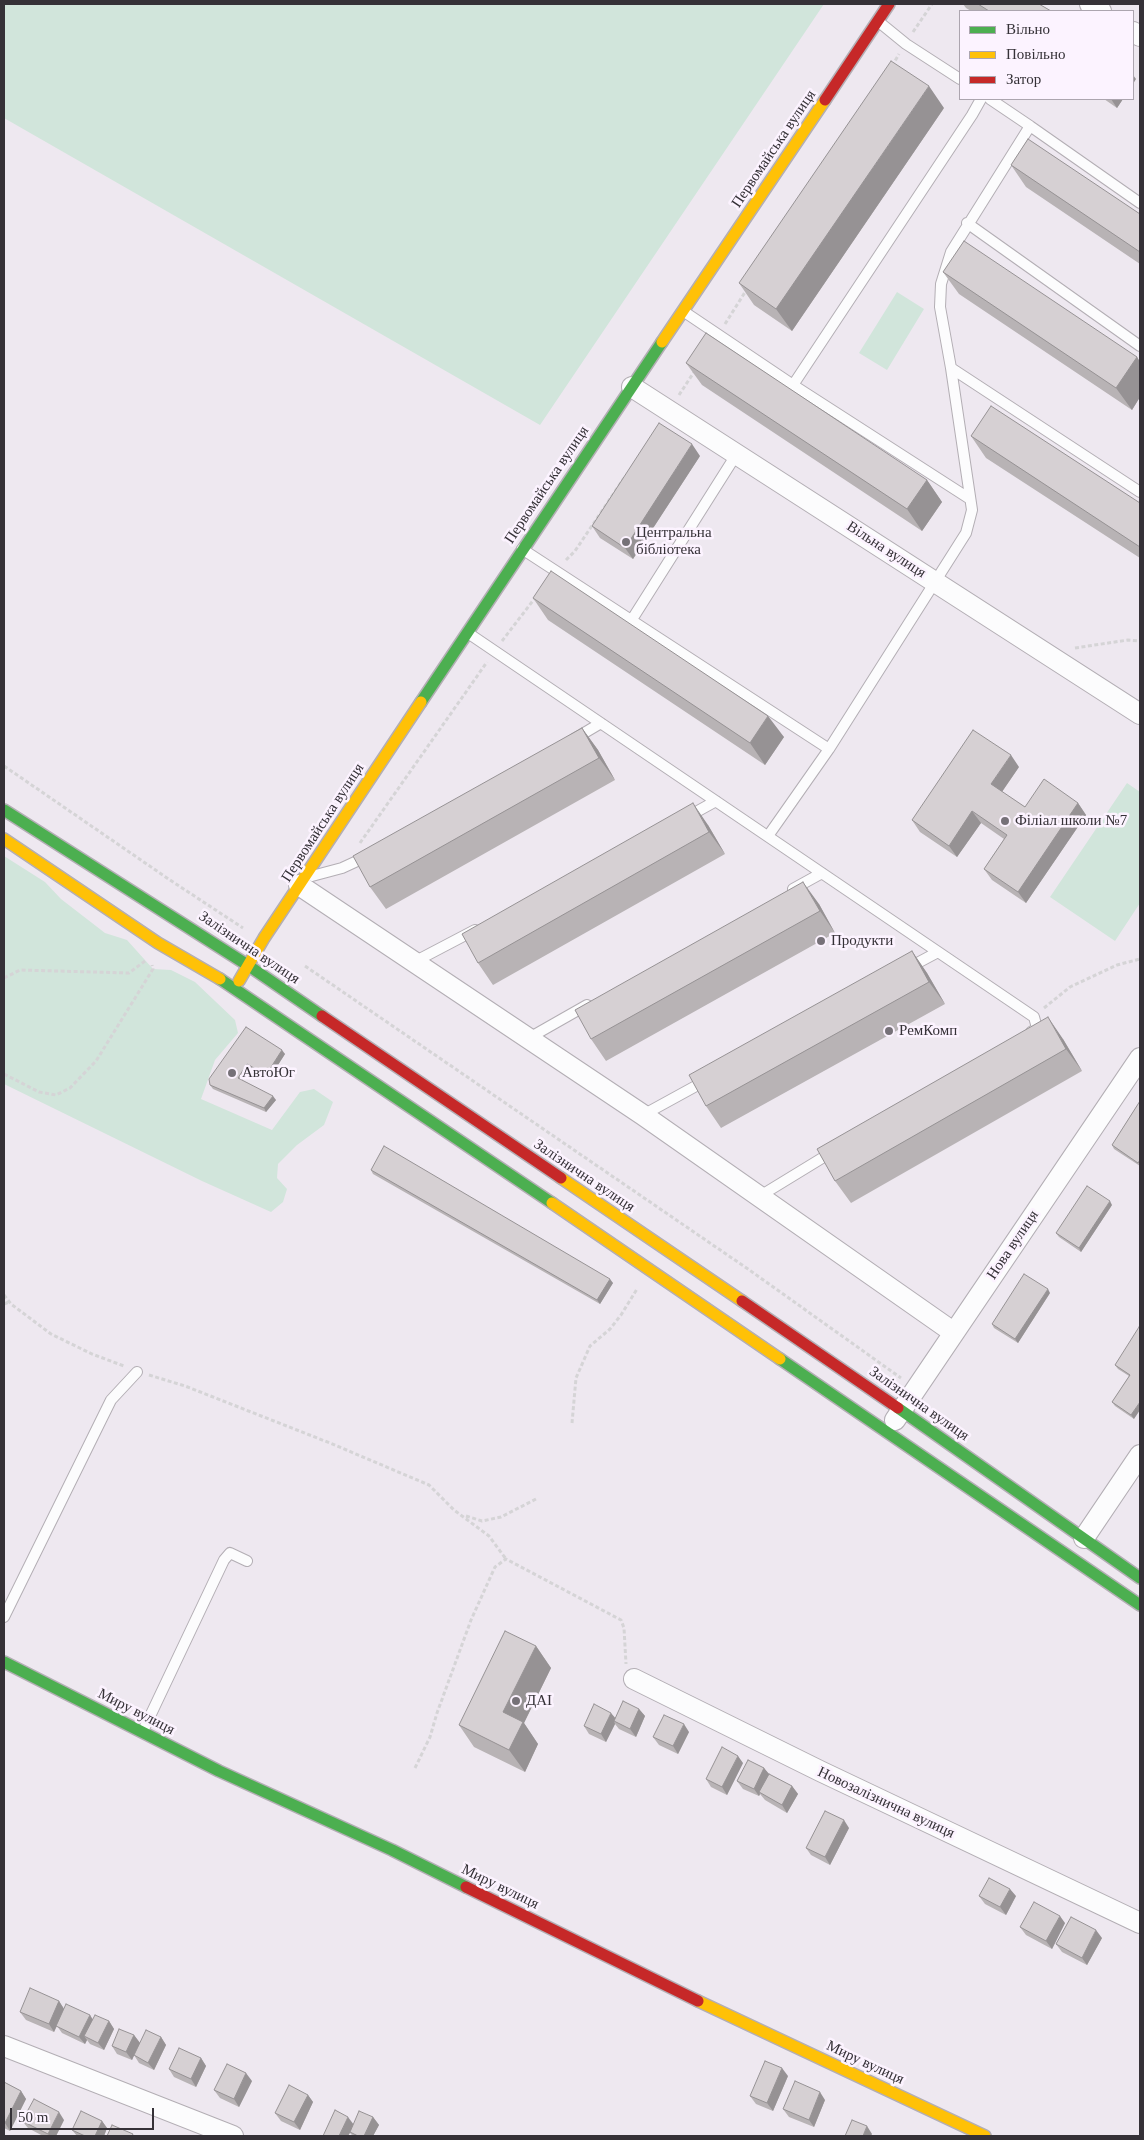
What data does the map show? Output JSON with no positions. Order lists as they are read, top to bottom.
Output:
{
  "streets": {
    "main road": ["Первомайська вулиця", "Залізнична вулиця", "Миру вулиця"],
    "street": ["Вільна вулиця", "Нова вулиця", "Новозалізнична вулиця"]
  },
  "crossings": [
    ["Первомайська вулиця", "Вільна вулиця"],
    ["Первомайська вулиця", "Залізнична вулиця"],
    ["Залізнична вулиця", "Нова вулиця"]
  ],
  "places": [
    "Центральна бібліотека",
    "Філіал школи №7",
    "Продукти",
    "РемКомп",
    "АвтоЮг",
    "ДАІ"
  ],
  "legend": ["Вільно", "Повільно", "Затор"],
  "scale_bar": "50 m"
}
